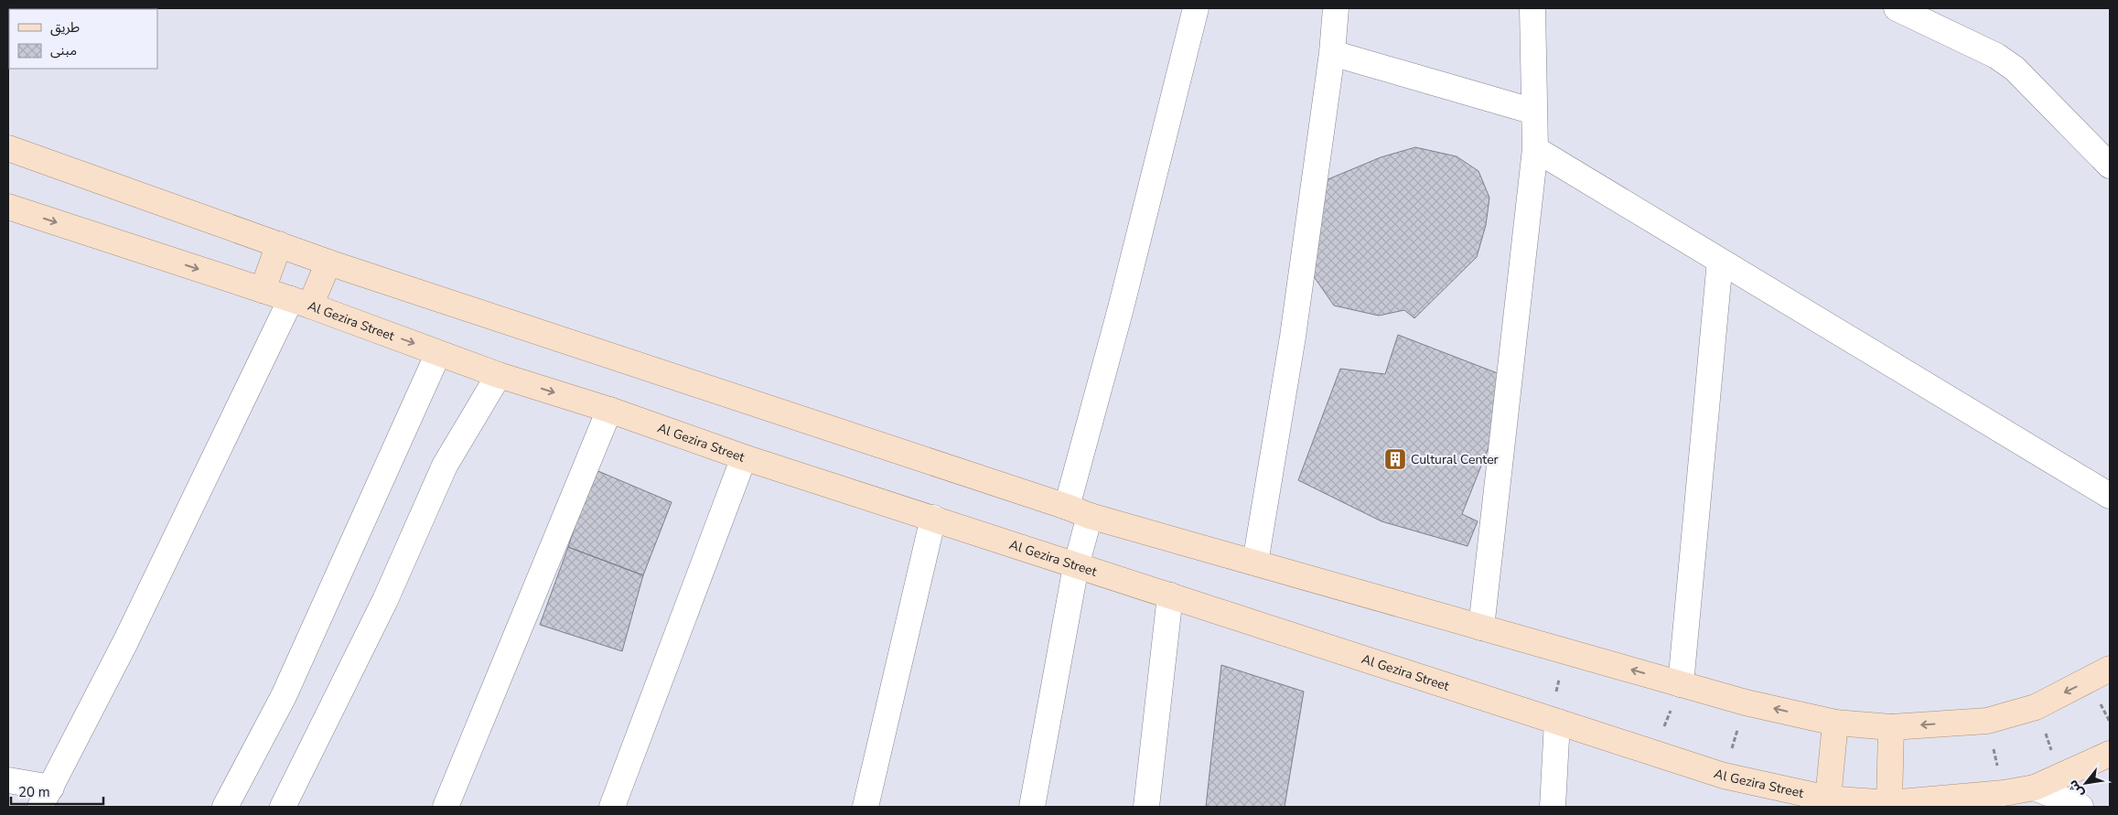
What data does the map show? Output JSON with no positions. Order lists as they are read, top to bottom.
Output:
{
  "streets": {
    "main road": ["Al Gezira Street"]
  },
  "places": {
    "building": ["Cultural Center"]
  },
  "legend": ["طريق", "مبنى"],
  "scale_bar": "20 m",
  "north": "bottom left"
}
